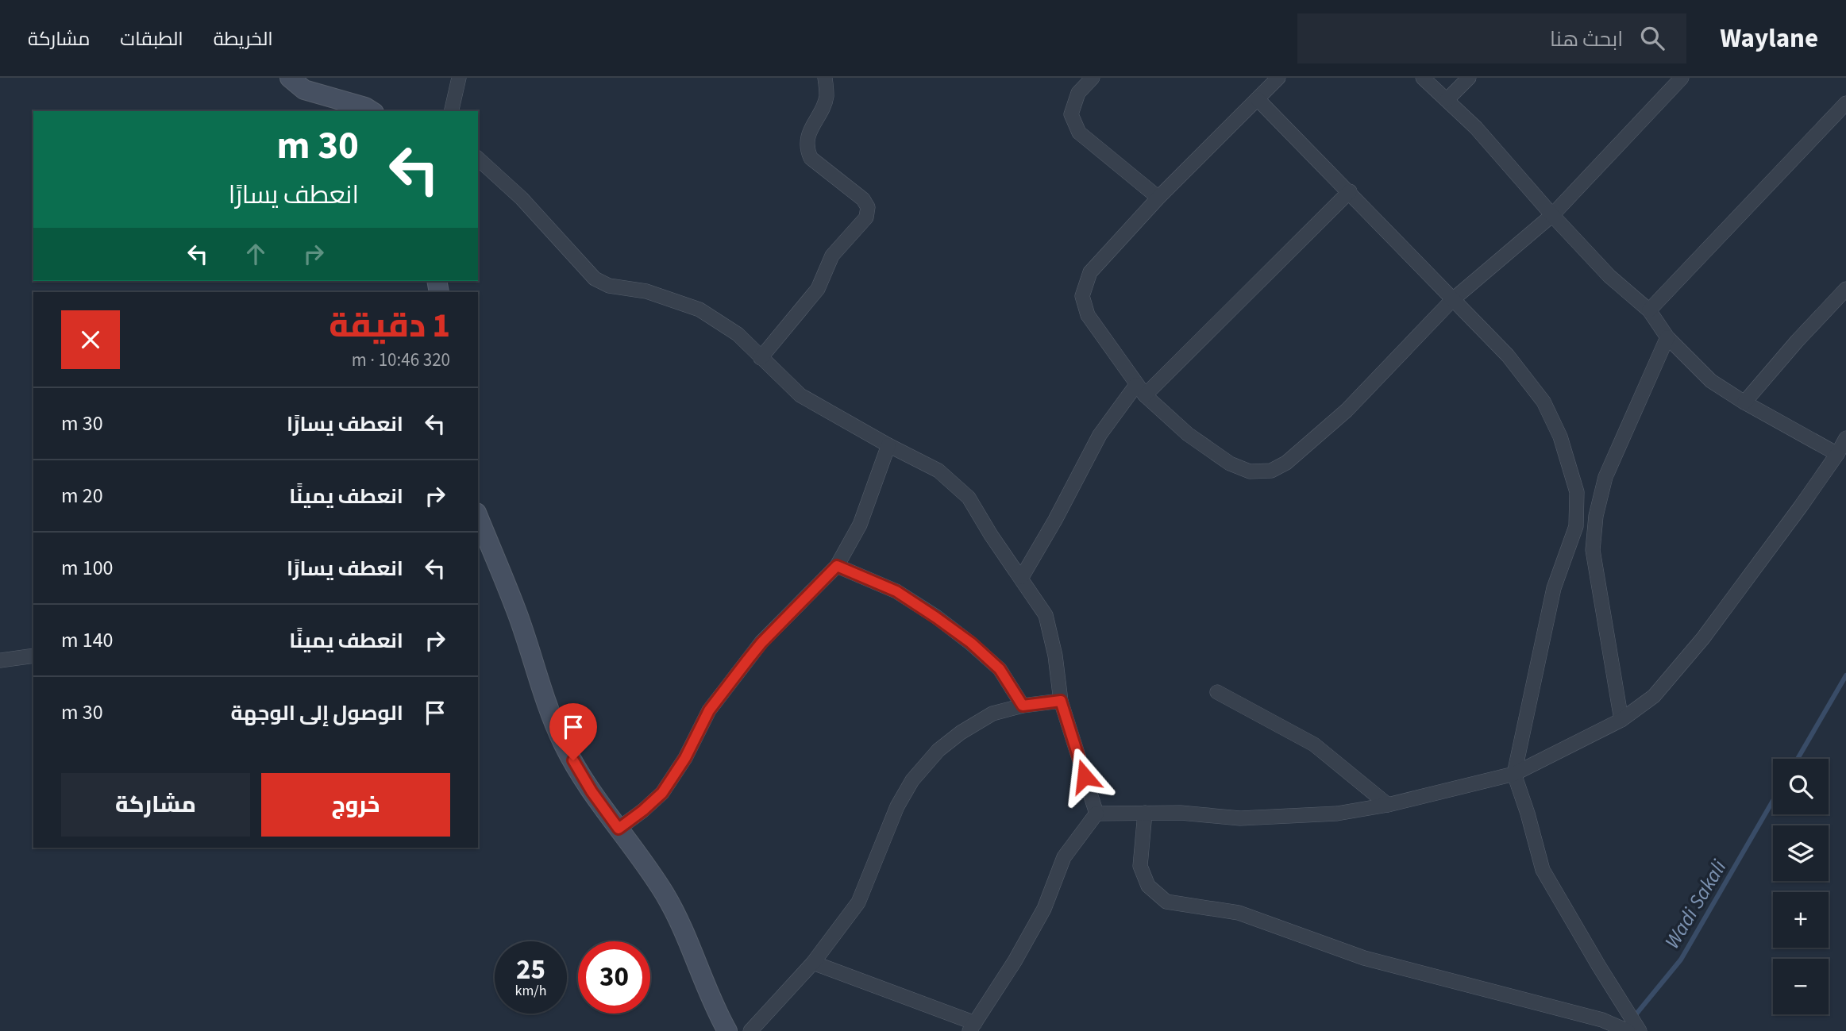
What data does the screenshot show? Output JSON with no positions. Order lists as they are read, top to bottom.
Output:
{
  "water": ["Wadi Sakali"],
  "page": {
    "header": "Waylane",
    "search": "ابحث هنا",
    "nav": ["الخريطة", "الطبقات", "مشاركة"],
    "turn": ["30 m", "انعطف يسارًا"],
    "heading": ["1 دقيقة", "320 m · 10:46"],
    "list": [
      {
        "name": "انعطف يسارًا",
        "value": "30 m"
      },
      {
        "name": "انعطف يمينًا",
        "value": "20 m"
      },
      {
        "name": "انعطف يسارًا",
        "value": "100 m"
      },
      {
        "name": "انعطف يمينًا",
        "value": "140 m"
      },
      {
        "name": "الوصول إلى الوجهة",
        "value": "30 m"
      }
    ],
    "map_buttons": ["+", "−"],
    "buttons": ["خروج", "مشاركة"],
    "speed": "25 km/h",
    "limit": "30"
  }
}
